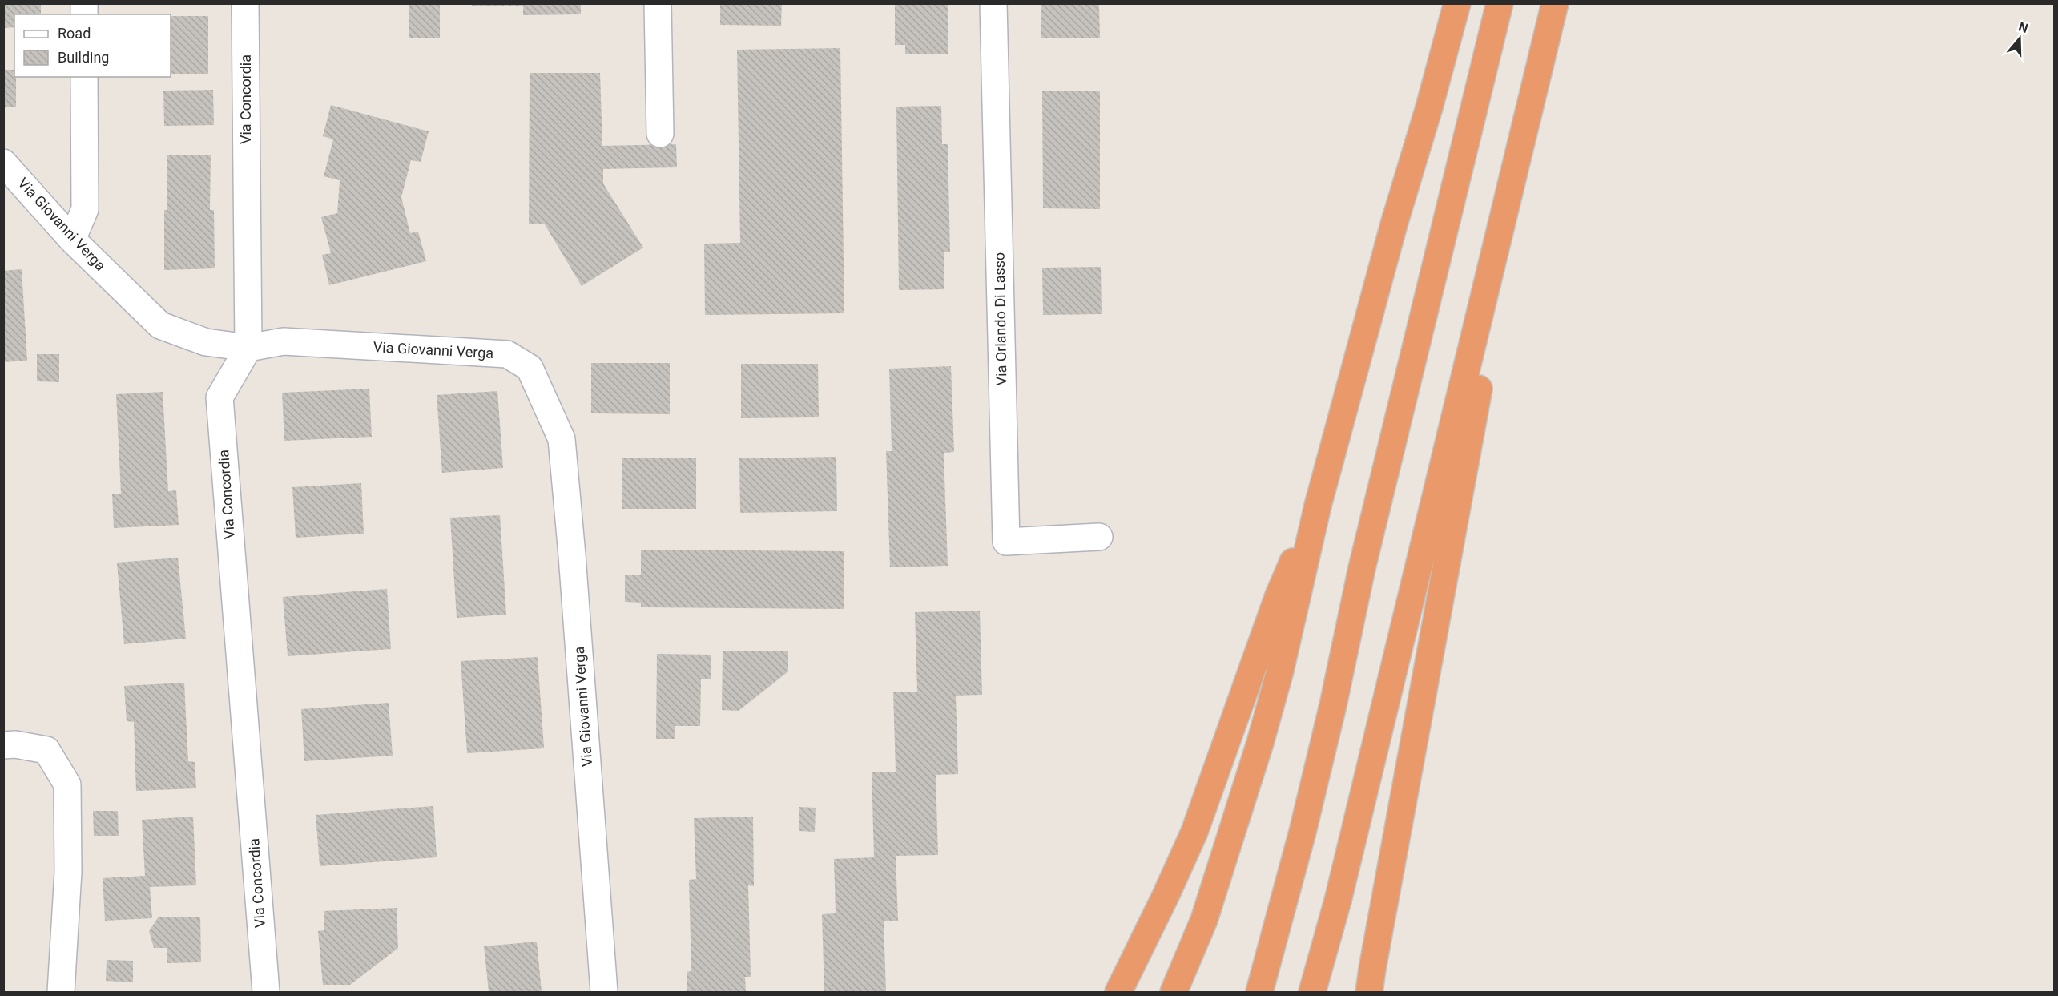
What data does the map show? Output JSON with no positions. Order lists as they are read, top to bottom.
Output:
{
  "streets": {
    "street": ["Via Concordia", "Via Giovanni Verga", "Via Orlando Di Lasso"]
  },
  "crossings": [
    ["Via Concordia", "Via Giovanni Verga"]
  ],
  "legend": ["Road", "Building"],
  "north": "top"
}
